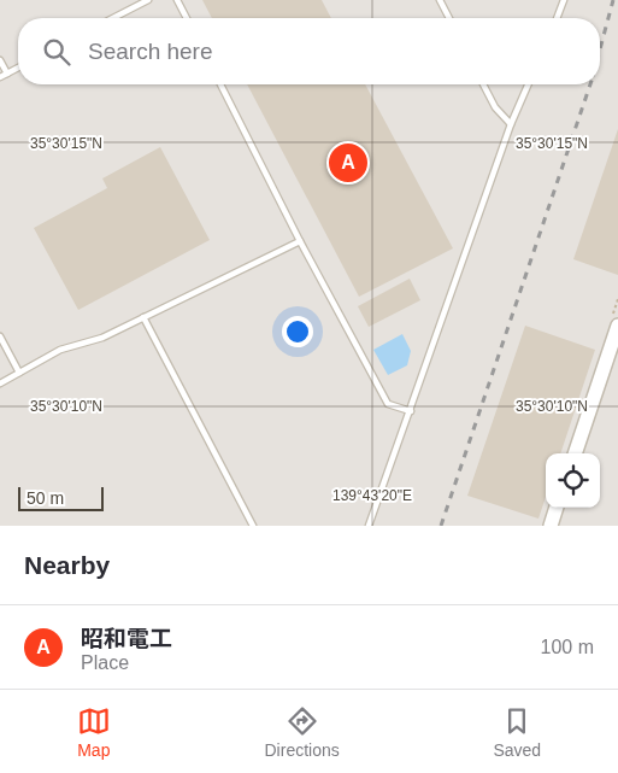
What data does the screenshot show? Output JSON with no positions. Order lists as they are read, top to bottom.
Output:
{
  "scale_bar": "50 m",
  "page": {
    "search": "Search here",
    "pins": "A",
    "scale": "50 m",
    "heading": "Nearby",
    "list": [
      {
        "mark": "A",
        "name": "昭和電工",
        "note": "Place",
        "value": "100 m"
      }
    ],
    "nav": ["Map", "Directions", "Saved"]
  },
  "coordinates": ["35°30'15\"N", "35°30'10\"N", "139°43'20\"E"]
}
